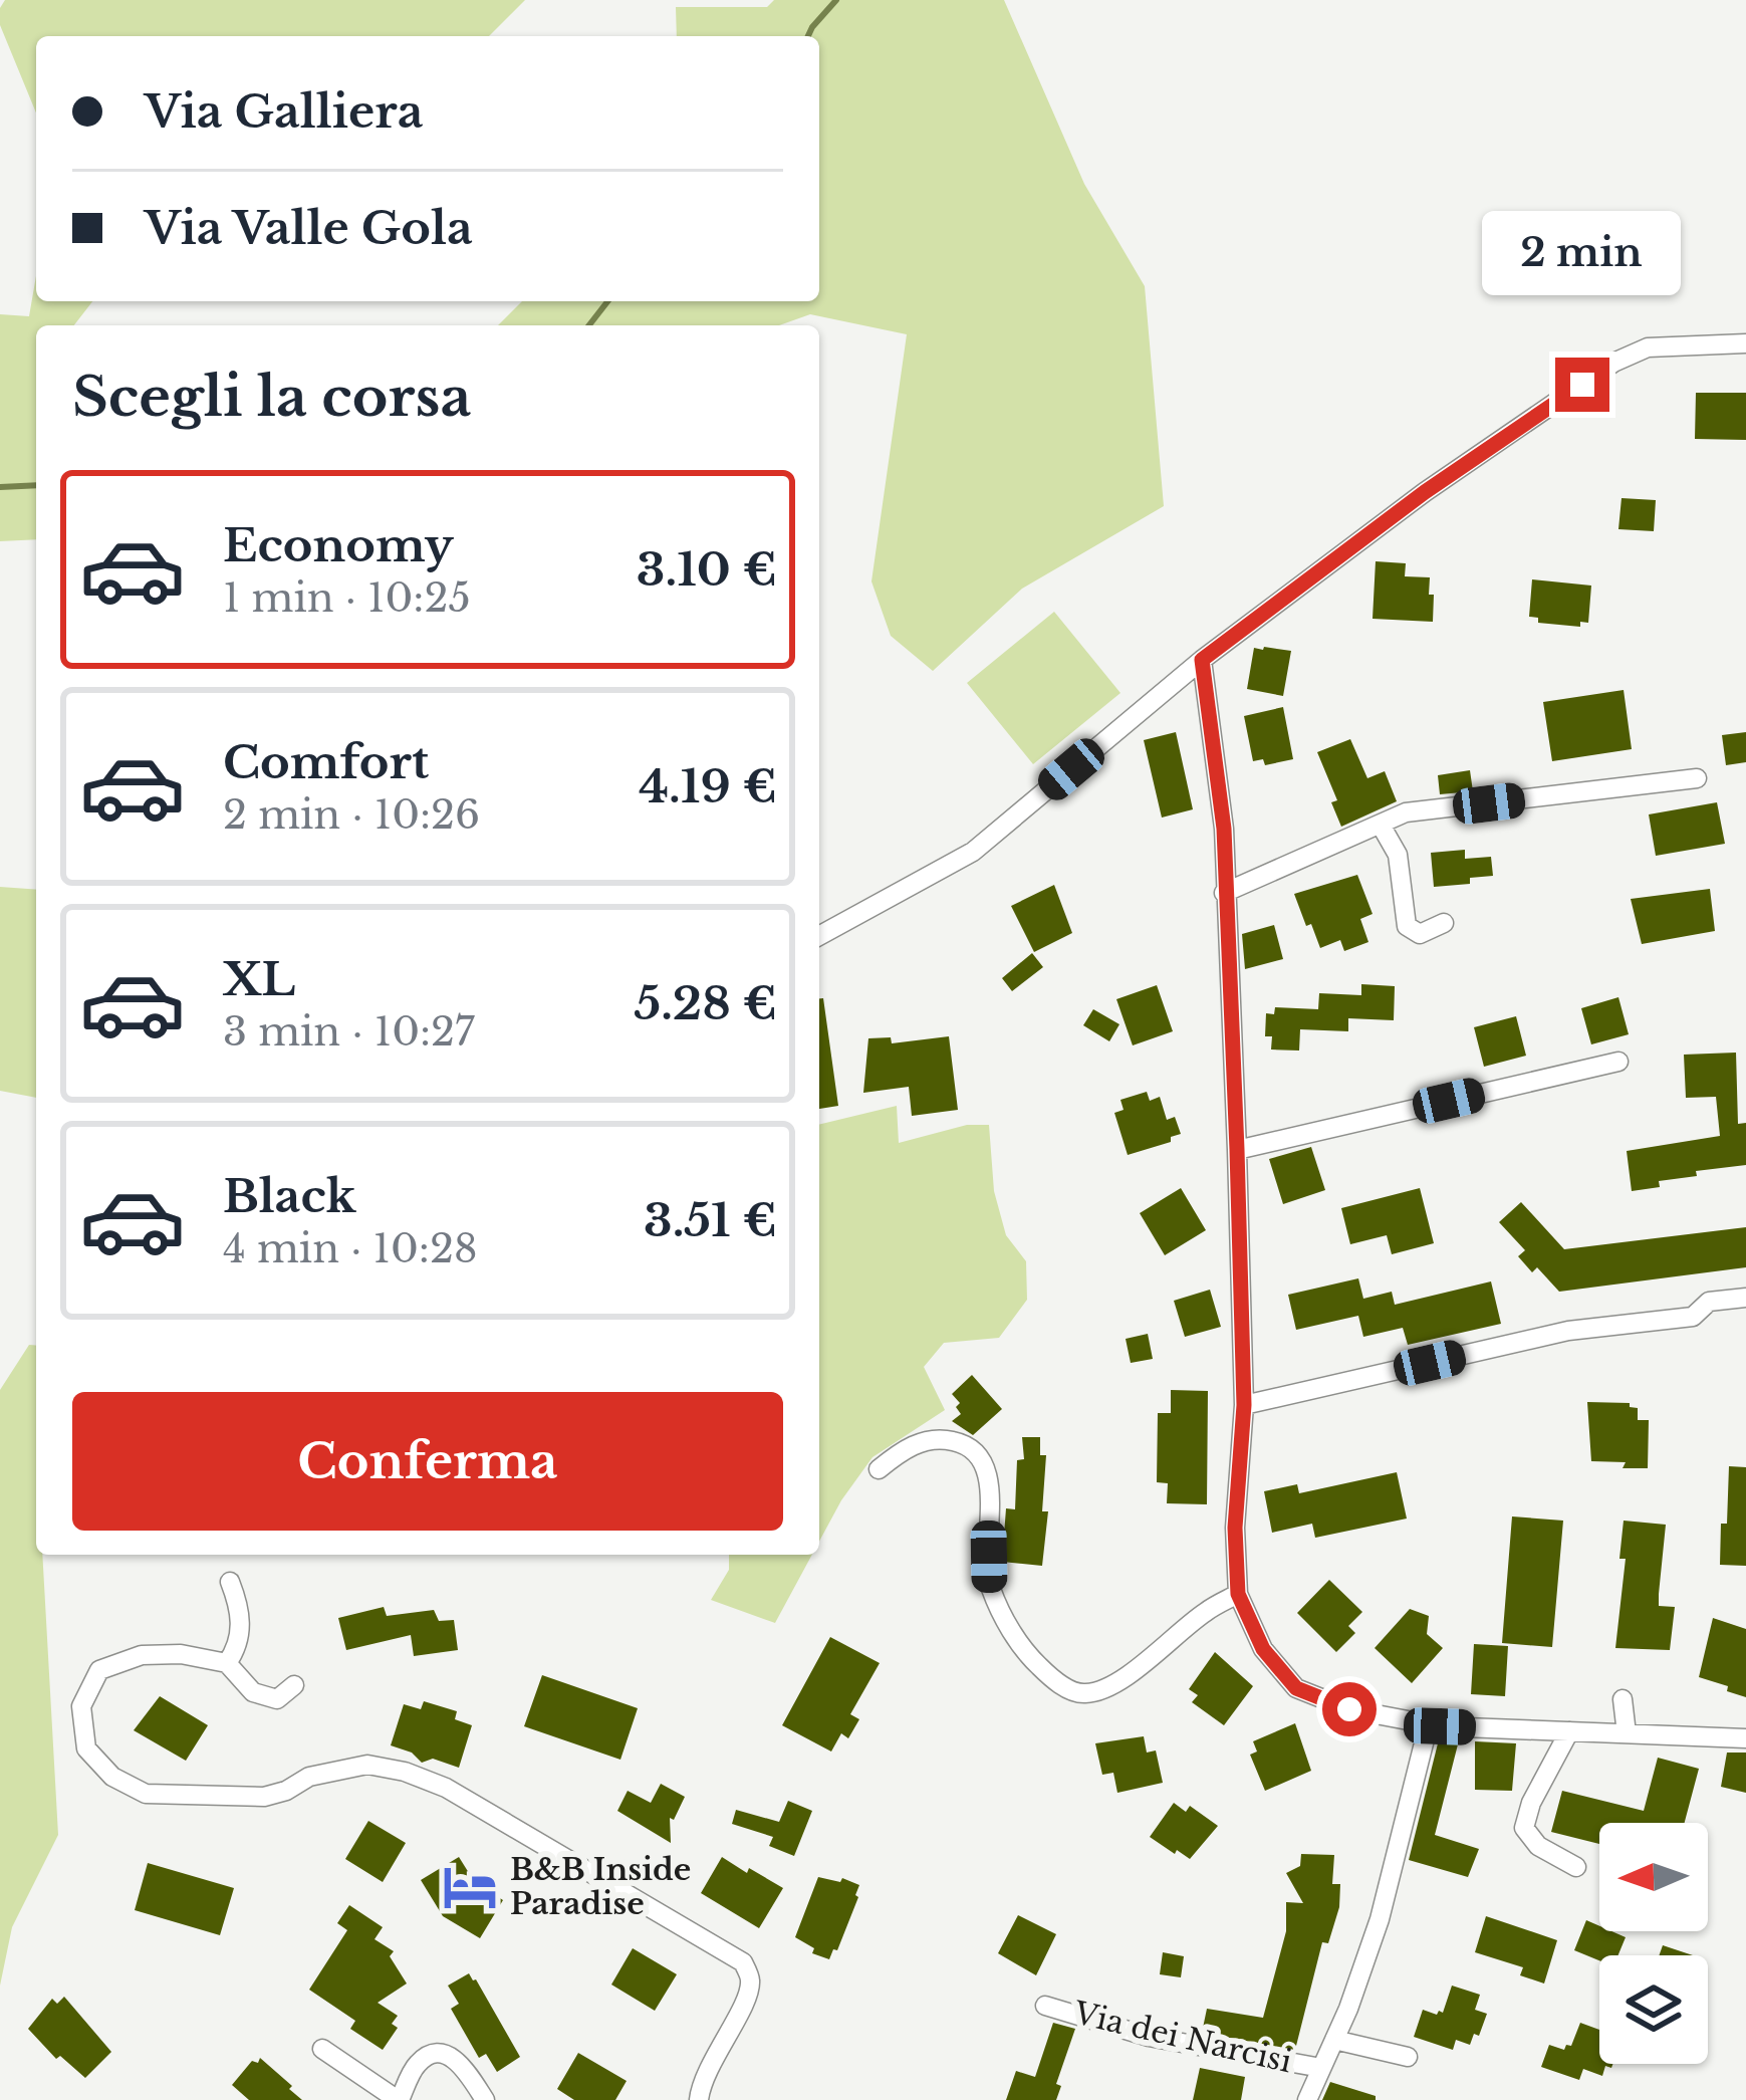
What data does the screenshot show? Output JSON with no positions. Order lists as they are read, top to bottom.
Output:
{
  "streets": {
    "street": ["Via dei Narcisi"]
  },
  "places": {
    "hotel": ["B&B Inside Paradise"]
  },
  "north": "left",
  "page": {
    "banner": ["Via Galliera", "Via Valle Gola"],
    "bubble": "2 min",
    "heading": "Scegli la corsa",
    "list": [
      {
        "name": "Economy",
        "note": "1 min · 10:25",
        "value": "3.10 €"
      },
      {
        "name": "Comfort",
        "note": "2 min · 10:26",
        "value": "4.19 €"
      },
      {
        "name": "XL",
        "note": "3 min · 10:27",
        "value": "5.28 €"
      },
      {
        "name": "Black",
        "note": "4 min · 10:28",
        "value": "3.51 €"
      }
    ],
    "buttons": "Conferma"
  }
}
